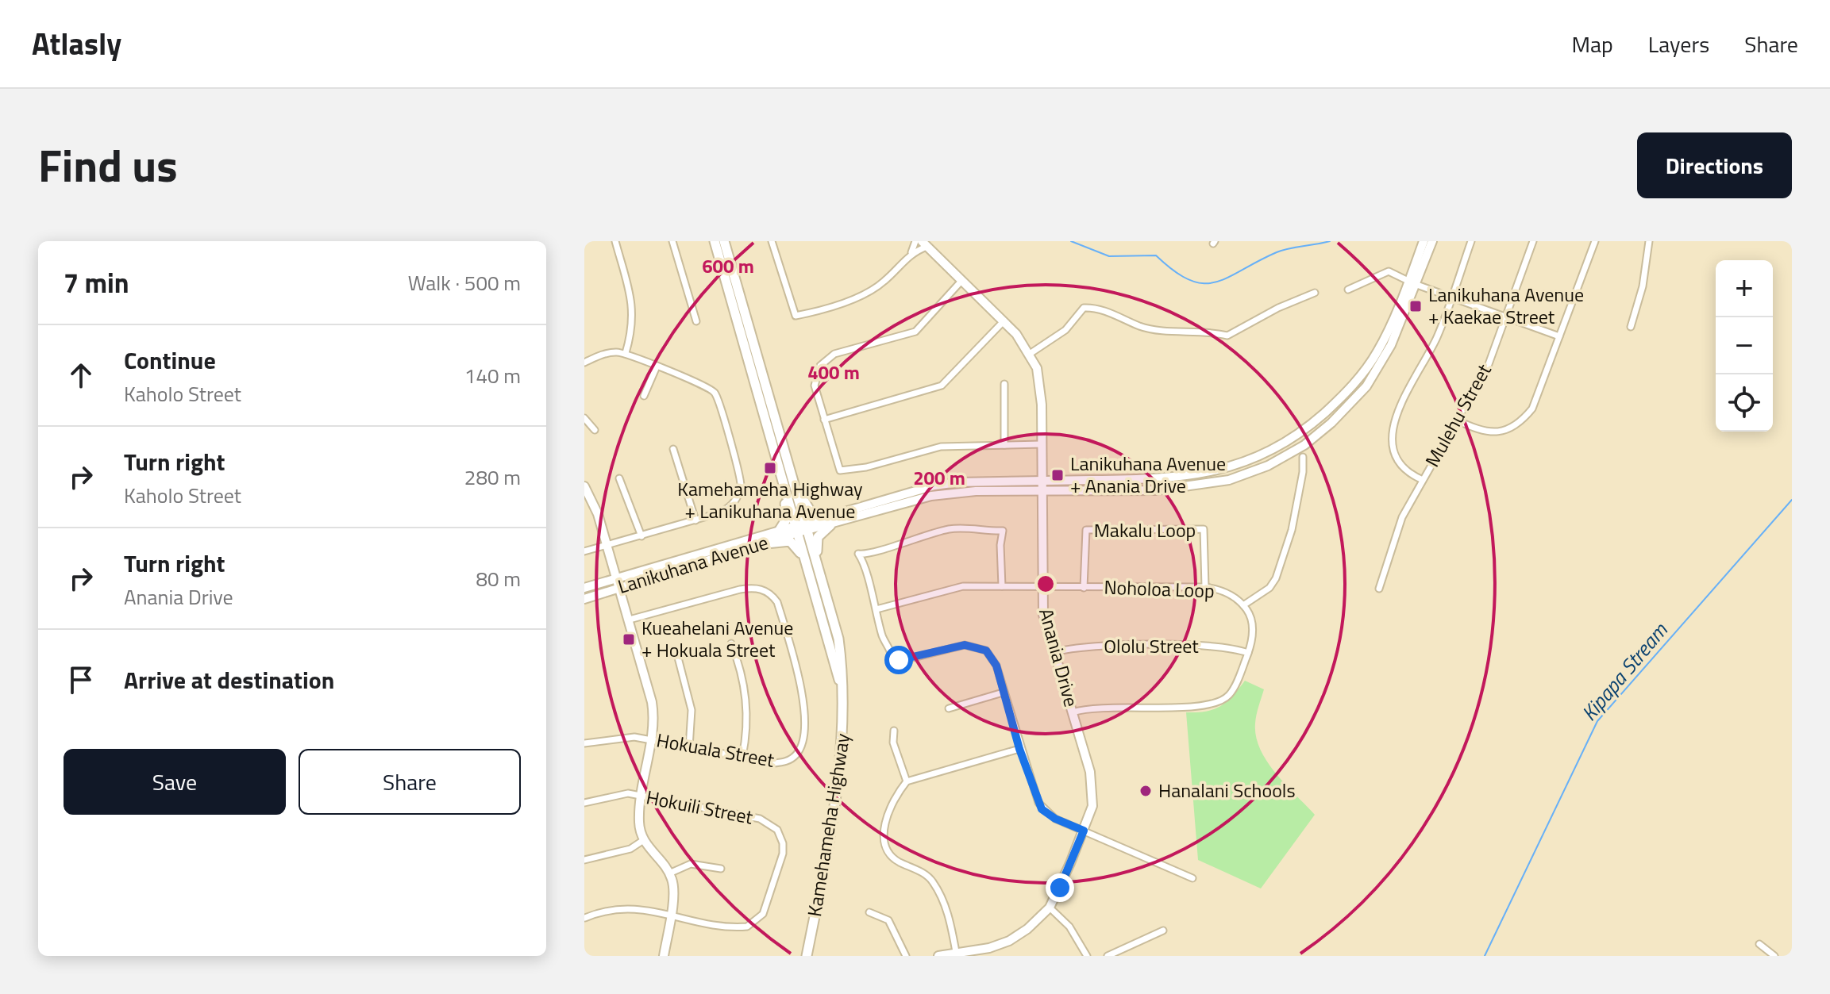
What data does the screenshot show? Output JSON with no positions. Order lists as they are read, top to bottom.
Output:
{
  "streets": {
    "main road": ["Kamehameha Highway"],
    "street": [
      "Mulehu Street",
      "Makalu Loop",
      "Lanikuhana Avenue",
      "Noholoa Loop",
      "Ololu Street",
      "Anania Drive",
      "Hokuala Street",
      "Hokuili Street"
    ]
  },
  "crossings": [
    ["Makalu Loop", "Noholoa Loop"],
    ["Lanikuhana Avenue", "Anania Drive"],
    ["Lanikuhana Avenue", "Kamehameha Highway"],
    ["Noholoa Loop", "Anania Drive"],
    ["Ololu Street", "Anania Drive"]
  ],
  "water": ["Kipapa Stream"],
  "places": {
    "transit": [
      "Lanikuhana Avenue + Kaekae Street",
      "Kamehameha Highway + Lanikuhana Avenue",
      "Lanikuhana Avenue + Anania Drive",
      "Kueahelani Avenue + Hokuala Street"
    ],
    "other": ["Hanalani Schools"]
  },
  "page": {
    "header": "Atlasly",
    "nav": ["Map", "Layers", "Share"],
    "title": "Find us",
    "buttons": [
      "Directions",
      ["Save", "Share"]
    ],
    "heading": ["7 min", "Walk · 500 m"],
    "map_buttons": ["+", "−"],
    "list": [
      ["Continue", "Kaholo Street", "140 m"],
      ["Turn right", "Kaholo Street", "280 m"],
      ["Turn right", "Anania Drive", "80 m"],
      "Arrive at destination"
    ]
  },
  "rings": ["600 m", "400 m", "200 m"]
}
